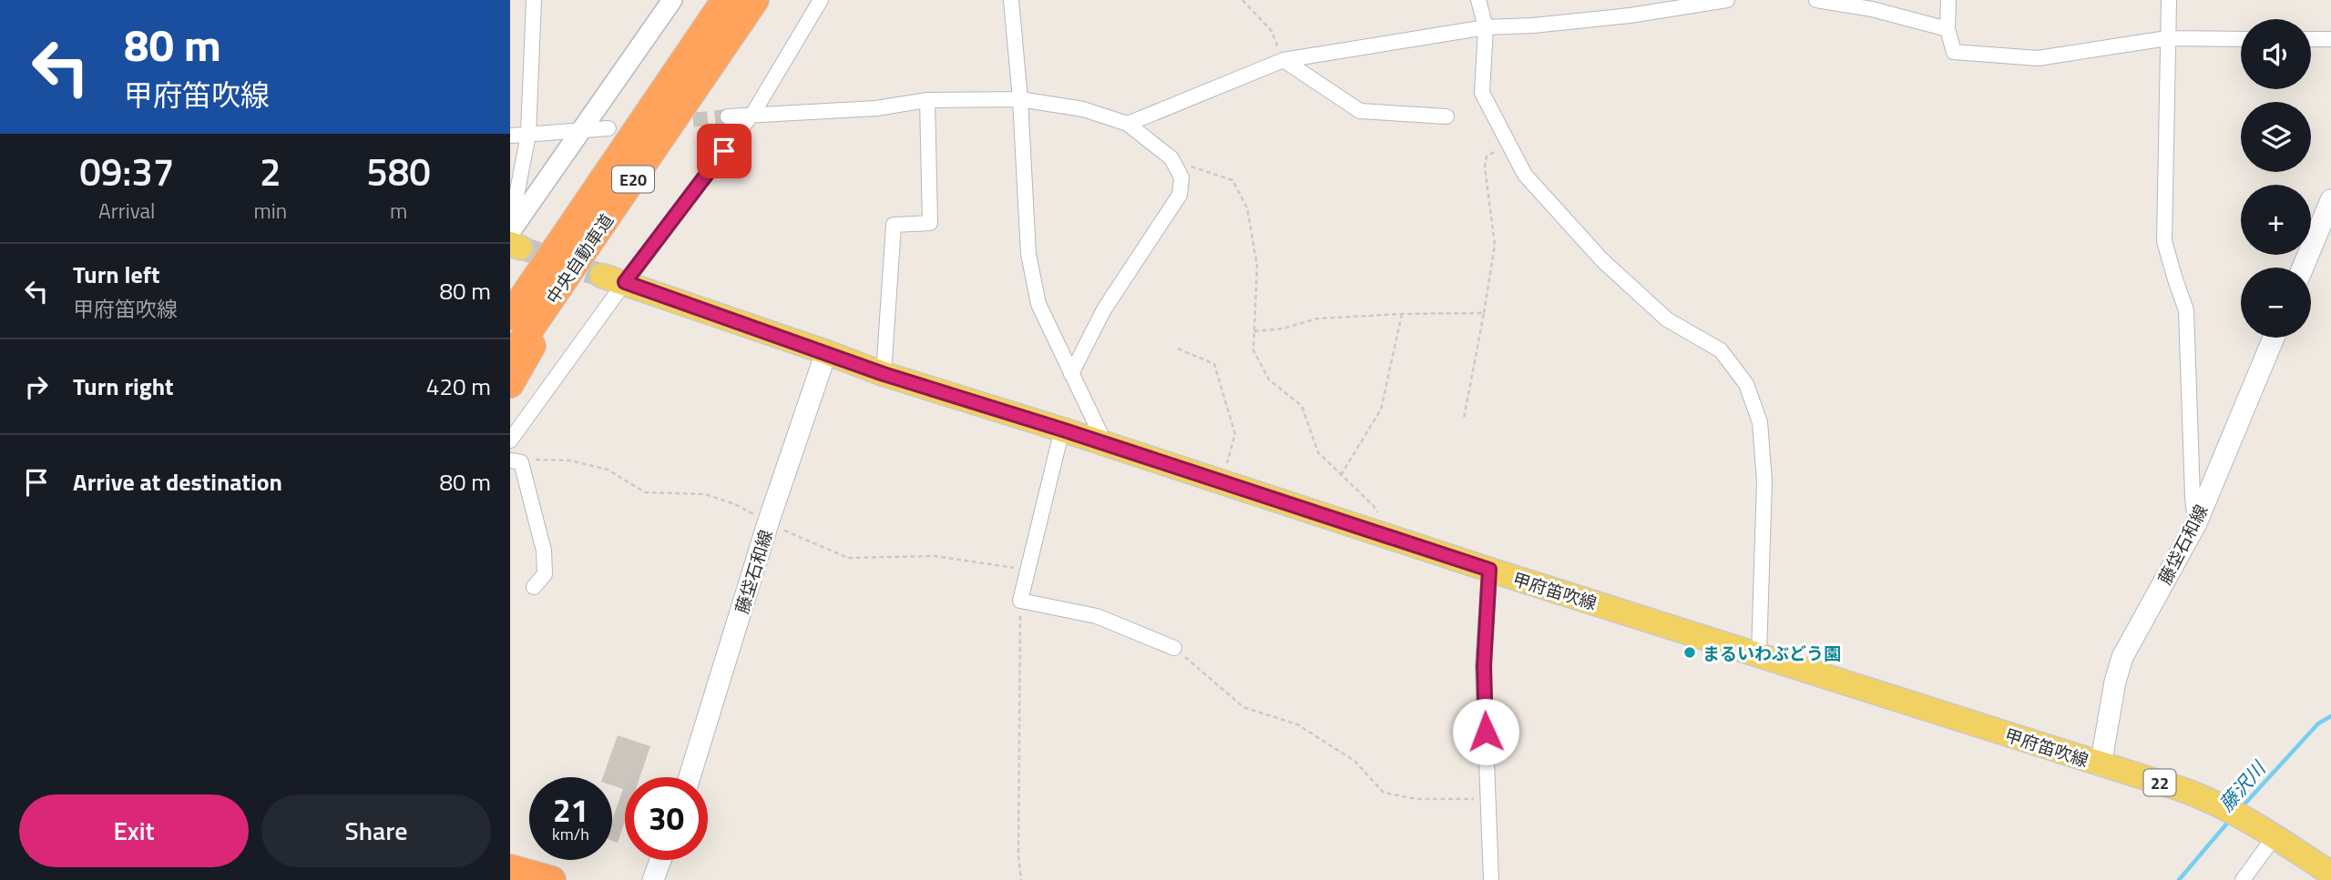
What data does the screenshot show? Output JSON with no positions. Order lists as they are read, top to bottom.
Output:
{
  "streets": {
    "highway": ["E20", "中央自動車道"],
    "main road": ["藤垈石和線", "甲府笛吹線", "22"]
  },
  "crossings": [
    ["藤垈石和線", "甲府笛吹線"],
    ["甲府笛吹線", "22"]
  ],
  "water": ["藤沢川"],
  "places": ["まるいわぶどう園"],
  "page": {
    "turn": ["80 m", "甲府笛吹線"],
    "map_buttons": ["+", "−"],
    "eta": [
      "09:37",
      "Arrival",
      "2",
      "min",
      "580",
      "m"
    ],
    "list": [
      {
        "name": "Turn left",
        "note": "甲府笛吹線",
        "value": "80 m"
      },
      {
        "name": "Turn right",
        "value": "420 m"
      },
      {
        "name": "Arrive at destination",
        "value": "80 m"
      }
    ],
    "speed": "21 km/h",
    "limit": "30",
    "buttons": ["Exit", "Share"]
  }
}
